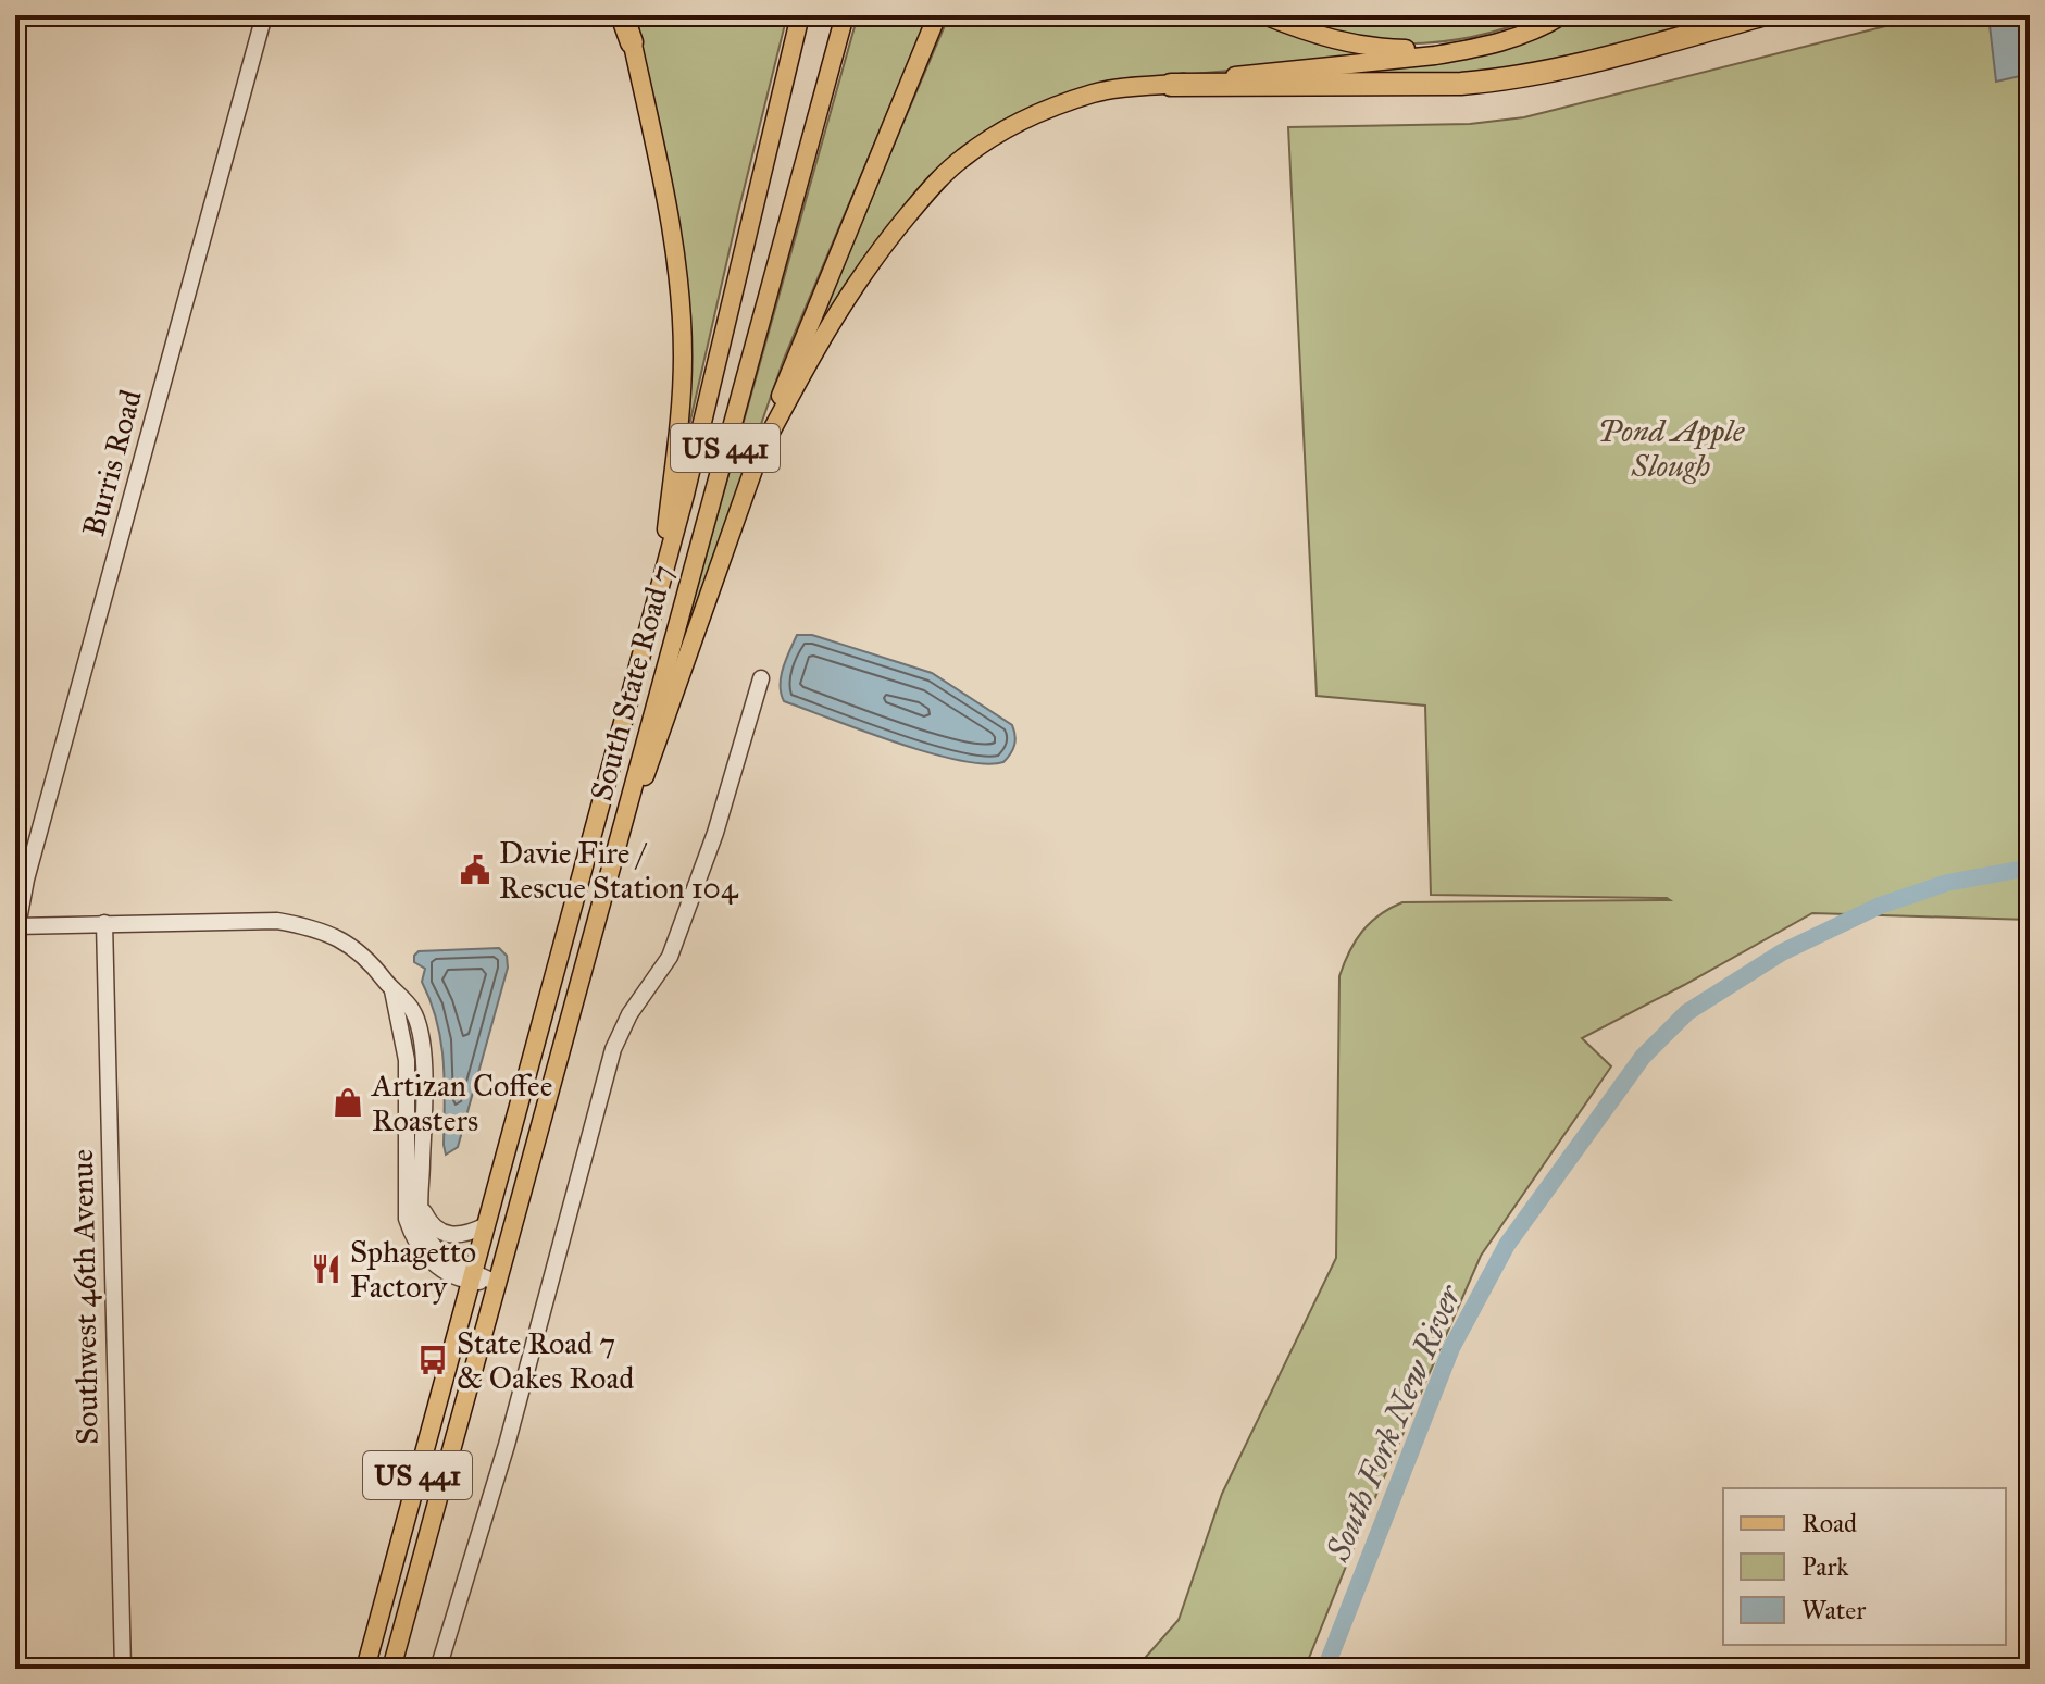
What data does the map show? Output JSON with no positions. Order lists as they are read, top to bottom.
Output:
{
  "streets": {
    "main road": ["US 441", "South State Road 7"],
    "street": ["Burris Road", "Southwest 46th Avenue"]
  },
  "water": ["South Fork New River"],
  "parks": ["Pond Apple Slough"],
  "places": {
    "public building": ["Davie Fire / Rescue Station 104"],
    "shop": ["Artizan Coffee Roasters"],
    "restaurant": ["Sphagetto Factory"],
    "bus stop": ["State Road 7 & Oakes Road"]
  },
  "legend": ["Road", "Park", "Water"]
}
